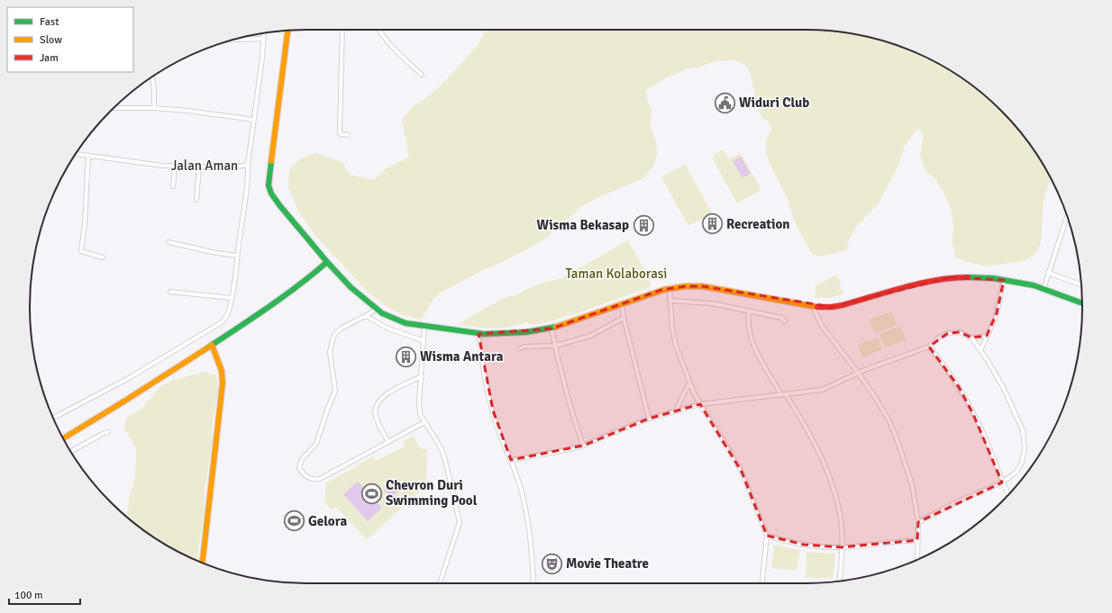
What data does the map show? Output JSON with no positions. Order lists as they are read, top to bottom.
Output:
{
  "streets": {
    "street": ["Jalan Aman"]
  },
  "parks": ["Taman Kolaborasi"],
  "places": {
    "public building": ["Widuri Club"],
    "building": ["Recreation", "Wisma Bekasap", "Wisma Antara"],
    "sports": ["Chevron Duri Swimming Pool", "Gelora"],
    "theatre": ["Movie Theatre"]
  },
  "legend": ["Fast", "Slow", "Jam"],
  "scale_bar": "100 m"
}
